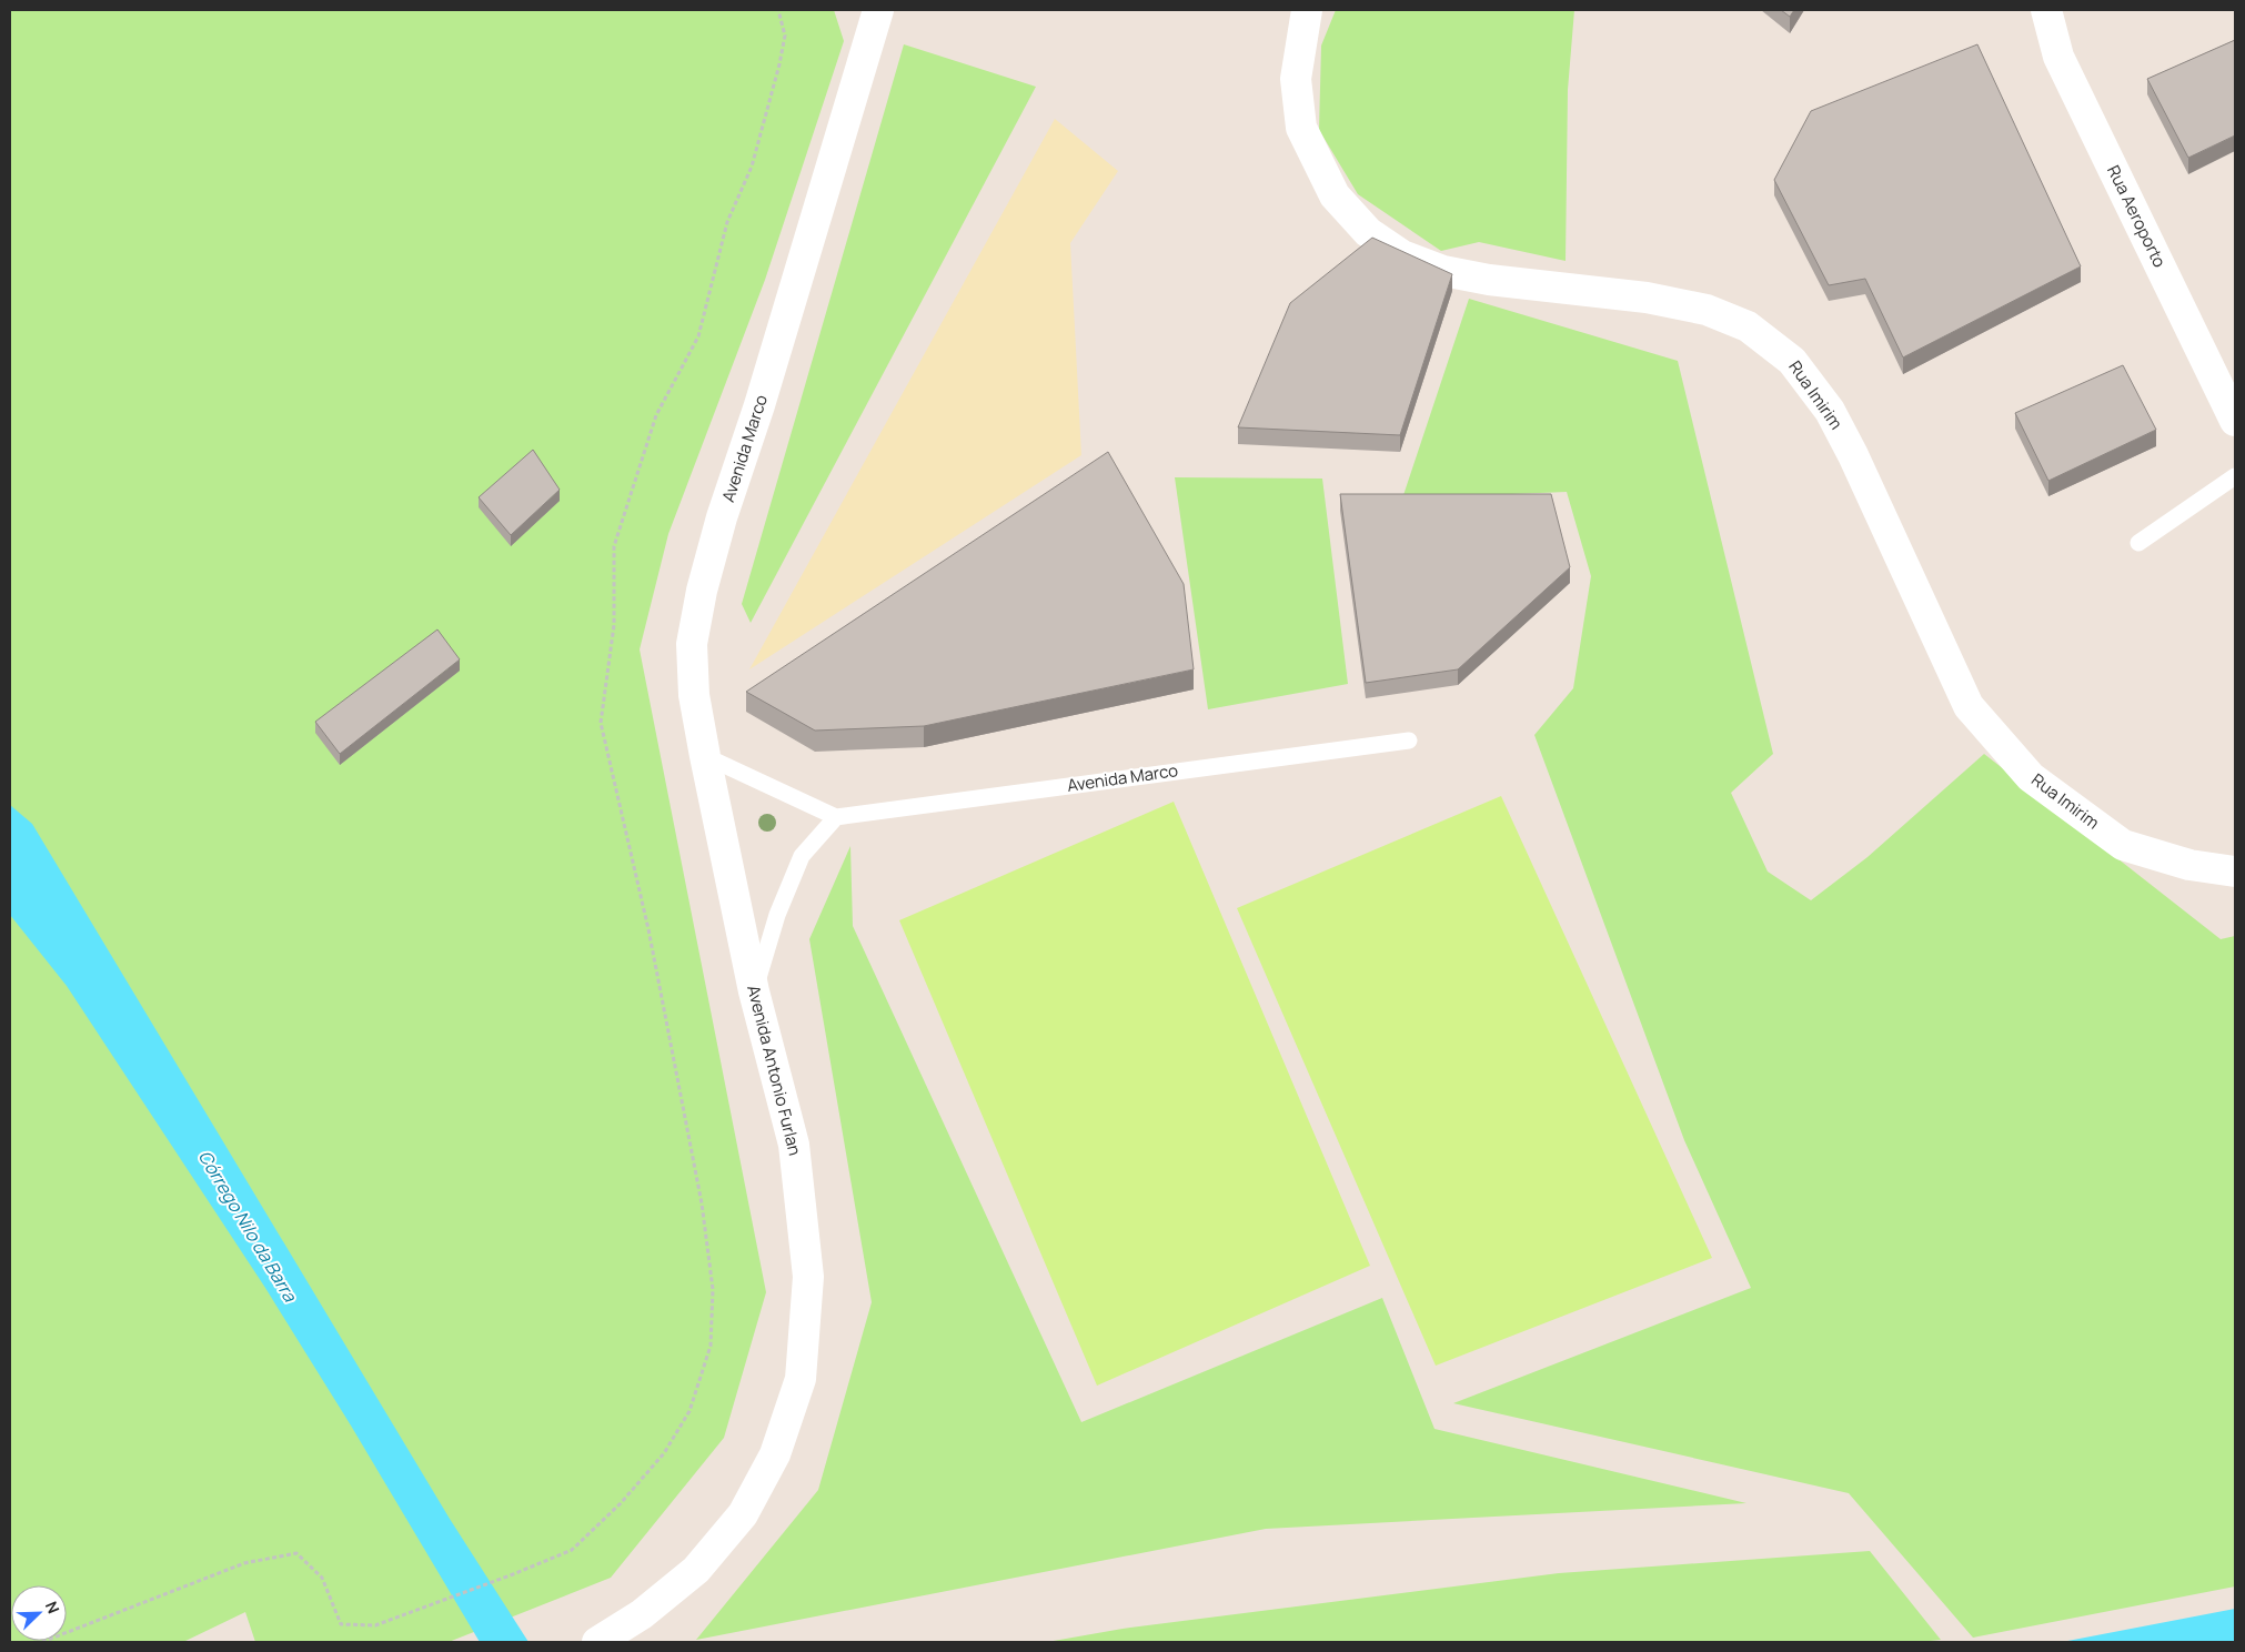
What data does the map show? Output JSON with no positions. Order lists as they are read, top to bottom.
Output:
{
  "streets": {
    "street": [
      "Rua Aeroporto",
      "Rua Imirim",
      "Avenida Marco",
      "Avenida Antonio Furlan"
    ]
  },
  "crossings": [
    ["Avenida Marco", "Avenida Antonio Furlan"]
  ],
  "water": ["Córrego Nilo da Barra"],
  "north": "top right"
}
